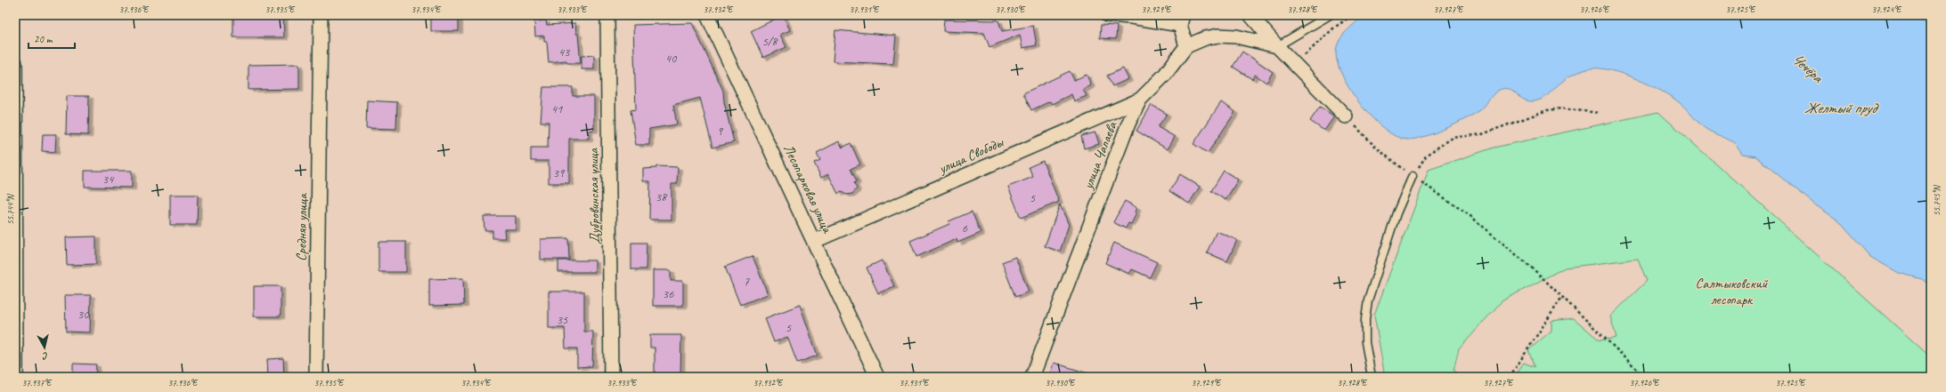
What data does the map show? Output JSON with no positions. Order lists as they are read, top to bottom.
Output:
{
  "streets": {
    "street": [
      "улица Свободы",
      "улица Чапаева",
      "Лесопарковая улица",
      "Дубровинская улица",
      "Средняя улица"
    ]
  },
  "crossings": [
    ["улица Свободы", "улица Чапаева"],
    ["улица Свободы", "Лесопарковая улица"]
  ],
  "water": ["Чечёра", "Желтый пруд"],
  "parks": ["Салтыковский лесопарк"],
  "house_numbers": [
    "5/8",
    "43",
    "40",
    "41",
    "9",
    "39",
    "34",
    "38",
    "5",
    "6",
    "7",
    "36",
    "30",
    "35",
    "5"
  ],
  "scale_bar": "20 m",
  "north": "bottom",
  "coordinates": [
    "37.936°E",
    "37.935°E",
    "37.934°E",
    "37.933°E",
    "37.932°E",
    "37.931°E",
    "37.930°E",
    "37.929°E",
    "37.928°E",
    "37.927°E",
    "37.926°E",
    "37.925°E",
    "37.924°E",
    "55.745°N",
    "55.744°N",
    "37.937°E"
  ]
}
